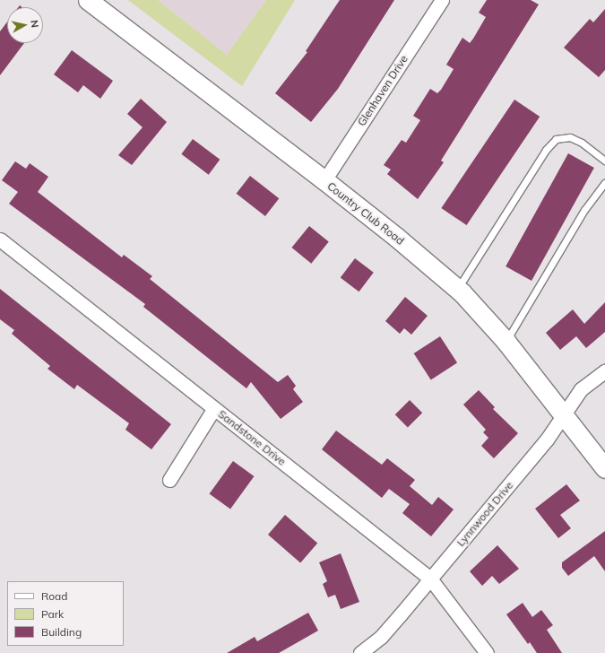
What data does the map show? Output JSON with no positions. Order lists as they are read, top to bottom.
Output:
{
  "streets": {
    "main road": ["Country Club Road"],
    "street": ["Glenhaven Drive", "Sandstone Drive", "Lynnwood Drive"]
  },
  "crossings": [
    ["Glenhaven Drive", "Country Club Road"],
    ["Country Club Road", "Lynnwood Drive"],
    ["Sandstone Drive", "Lynnwood Drive"]
  ],
  "legend": ["Road", "Park", "Building"],
  "north": "right"
}
